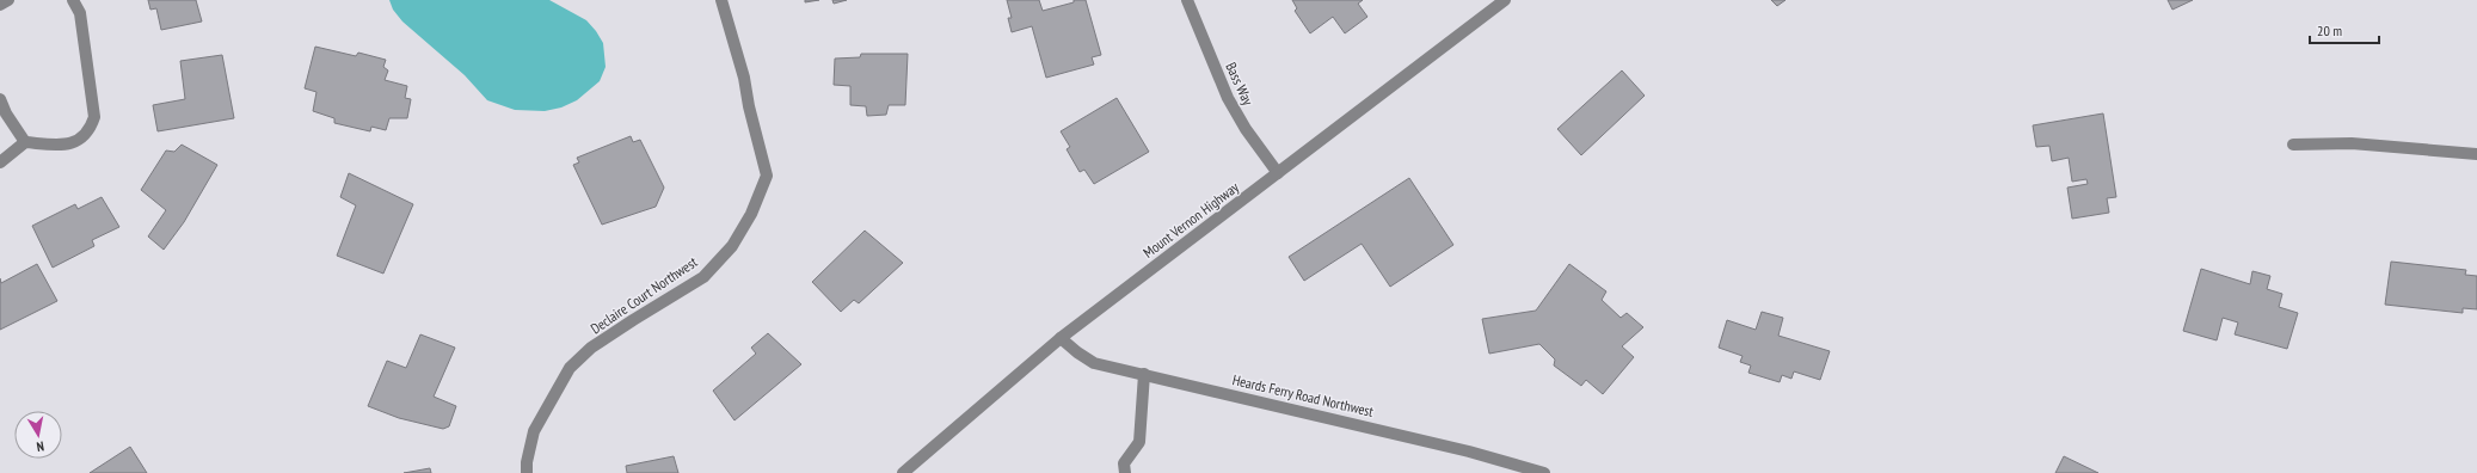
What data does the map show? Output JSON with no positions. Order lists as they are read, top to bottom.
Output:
{
  "streets": {
    "street": [
      "Bass Way",
      "Mount Vernon Highway",
      "Declaire Court Northwest",
      "Heards Ferry Road Northwest"
    ]
  },
  "crossings": [
    ["Bass Way", "Mount Vernon Highway"],
    ["Mount Vernon Highway", "Heards Ferry Road Northwest"]
  ],
  "scale_bar": "20 m",
  "north": "bottom"
}
